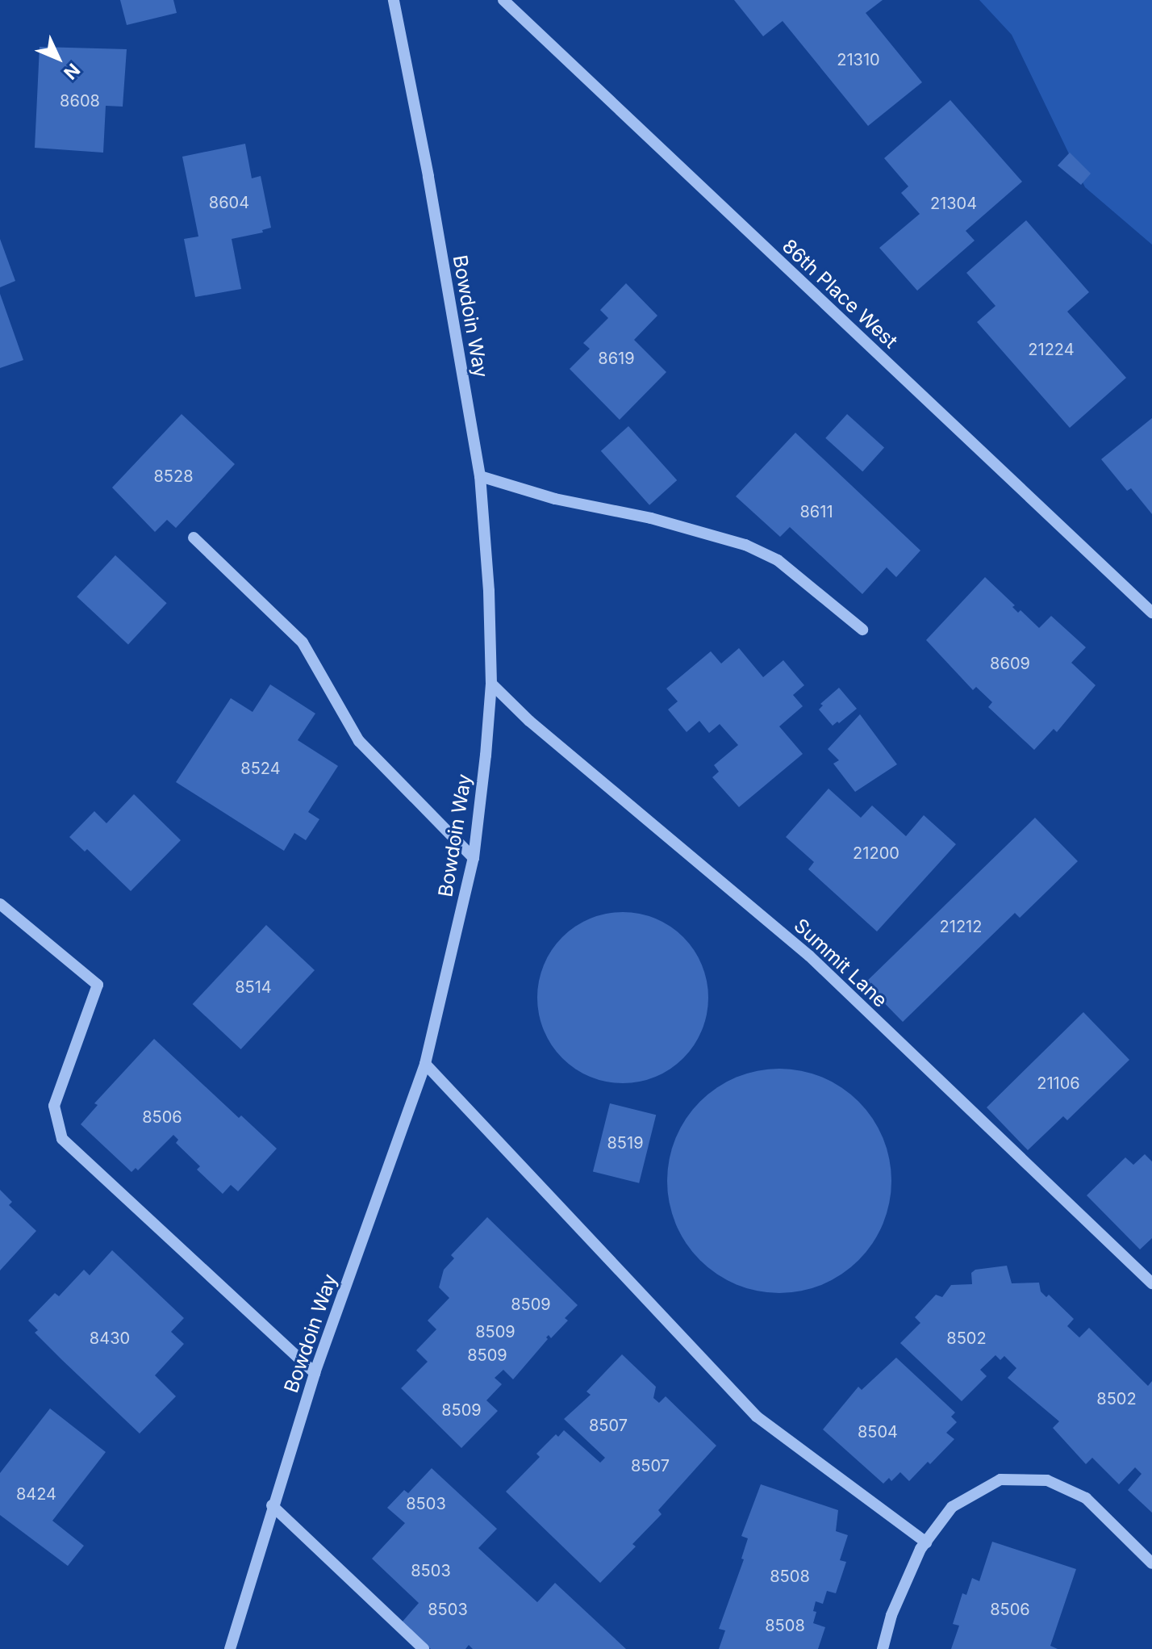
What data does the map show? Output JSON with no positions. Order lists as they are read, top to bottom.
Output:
{
  "streets": {
    "street": ["86th Place West", "Bowdoin Way", "Summit Lane"]
  },
  "crossings": [
    ["Bowdoin Way", "Summit Lane"]
  ],
  "house_numbers": [
    "21310",
    "8608",
    "8604",
    "21304",
    "21224",
    "8619",
    "8528",
    "8611",
    "8609",
    "8524",
    "21200",
    "21212",
    "8514",
    "21106",
    "8506",
    "8519",
    "8509",
    "8509",
    "8430",
    "8502",
    "8509",
    "8502",
    "8509",
    "8507",
    "8504",
    "8507",
    "8424",
    "8503",
    "8503",
    "8508",
    "8503",
    "8506",
    "8508"
  ],
  "north": "bottom right"
}
